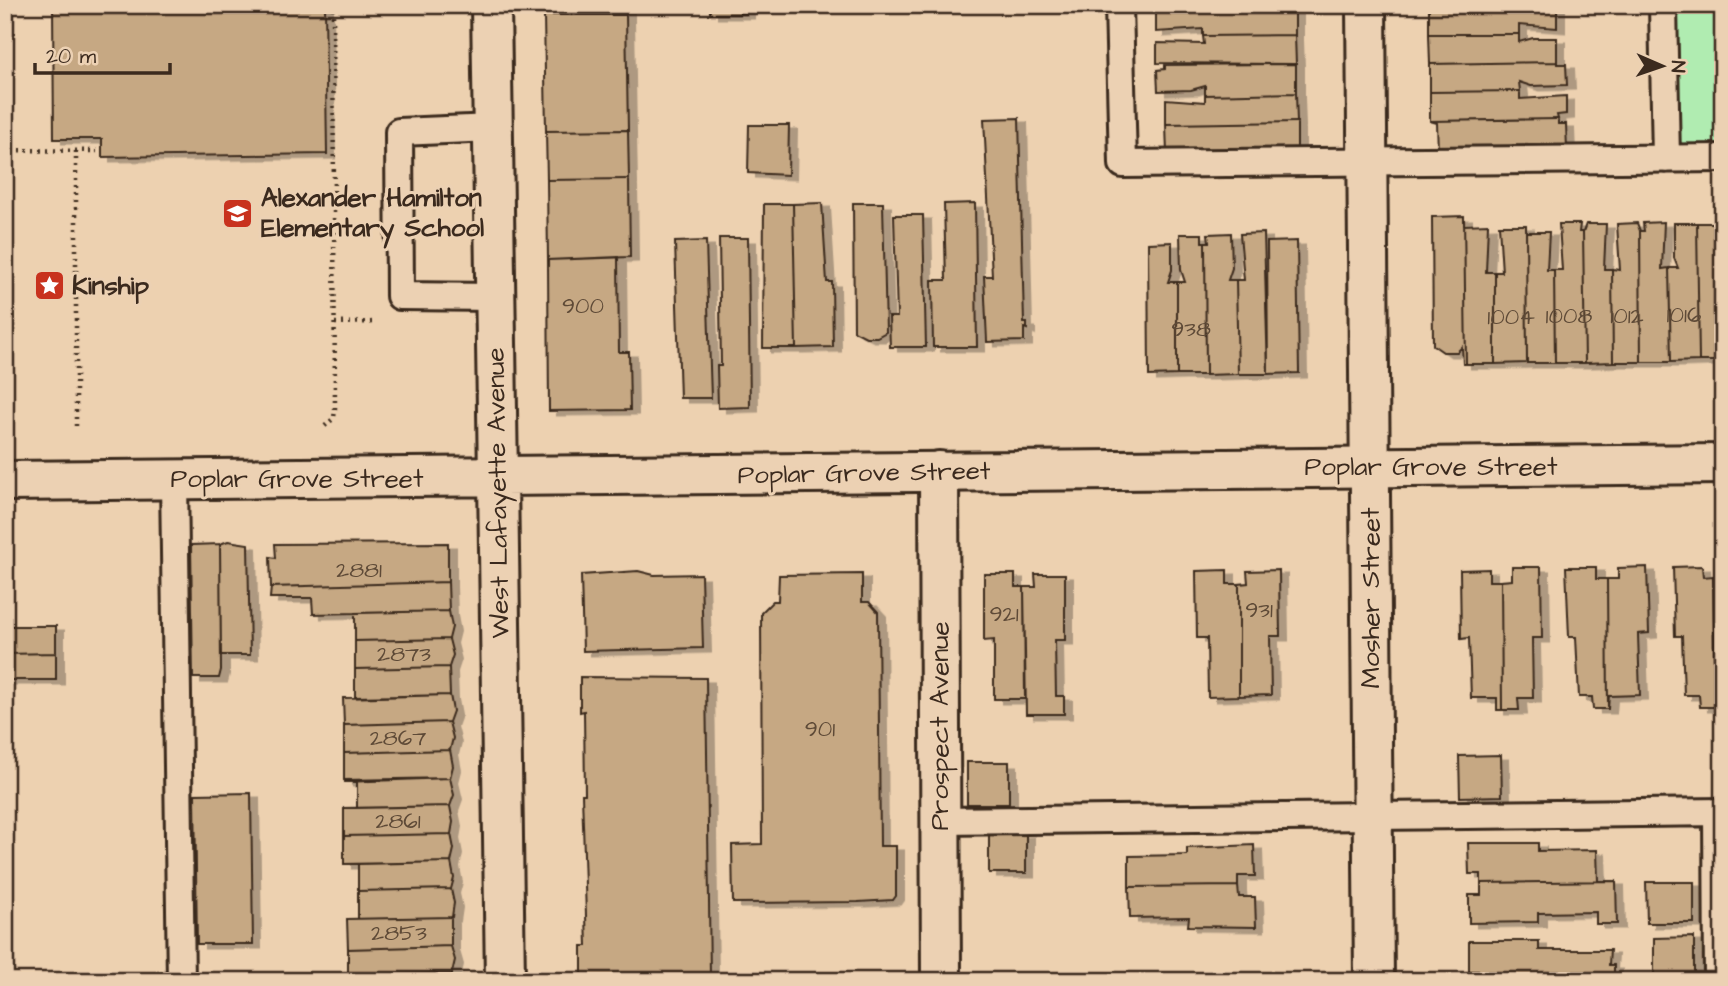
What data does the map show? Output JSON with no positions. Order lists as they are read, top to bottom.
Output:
{
  "streets": {
    "main road": [
      "Poplar Grove Street",
      "West Lafayette Avenue",
      "Mosher Street",
      "Prospect Avenue"
    ]
  },
  "crossings": [
    ["Poplar Grove Street", "West Lafayette Avenue"],
    ["Poplar Grove Street", "Mosher Street"],
    ["Poplar Grove Street", "Prospect Avenue"]
  ],
  "places": {
    "school or university": ["Alexander Hamilton Elementary School"],
    "place": ["Kinship"]
  },
  "house_numbers": [
    "900",
    "1016",
    "1008",
    "1012",
    "1004",
    "938",
    "2881",
    "931",
    "921",
    "2873",
    "901",
    "2867",
    "2861",
    "2853"
  ],
  "scale_bar": "20 m",
  "north": "right"
}
